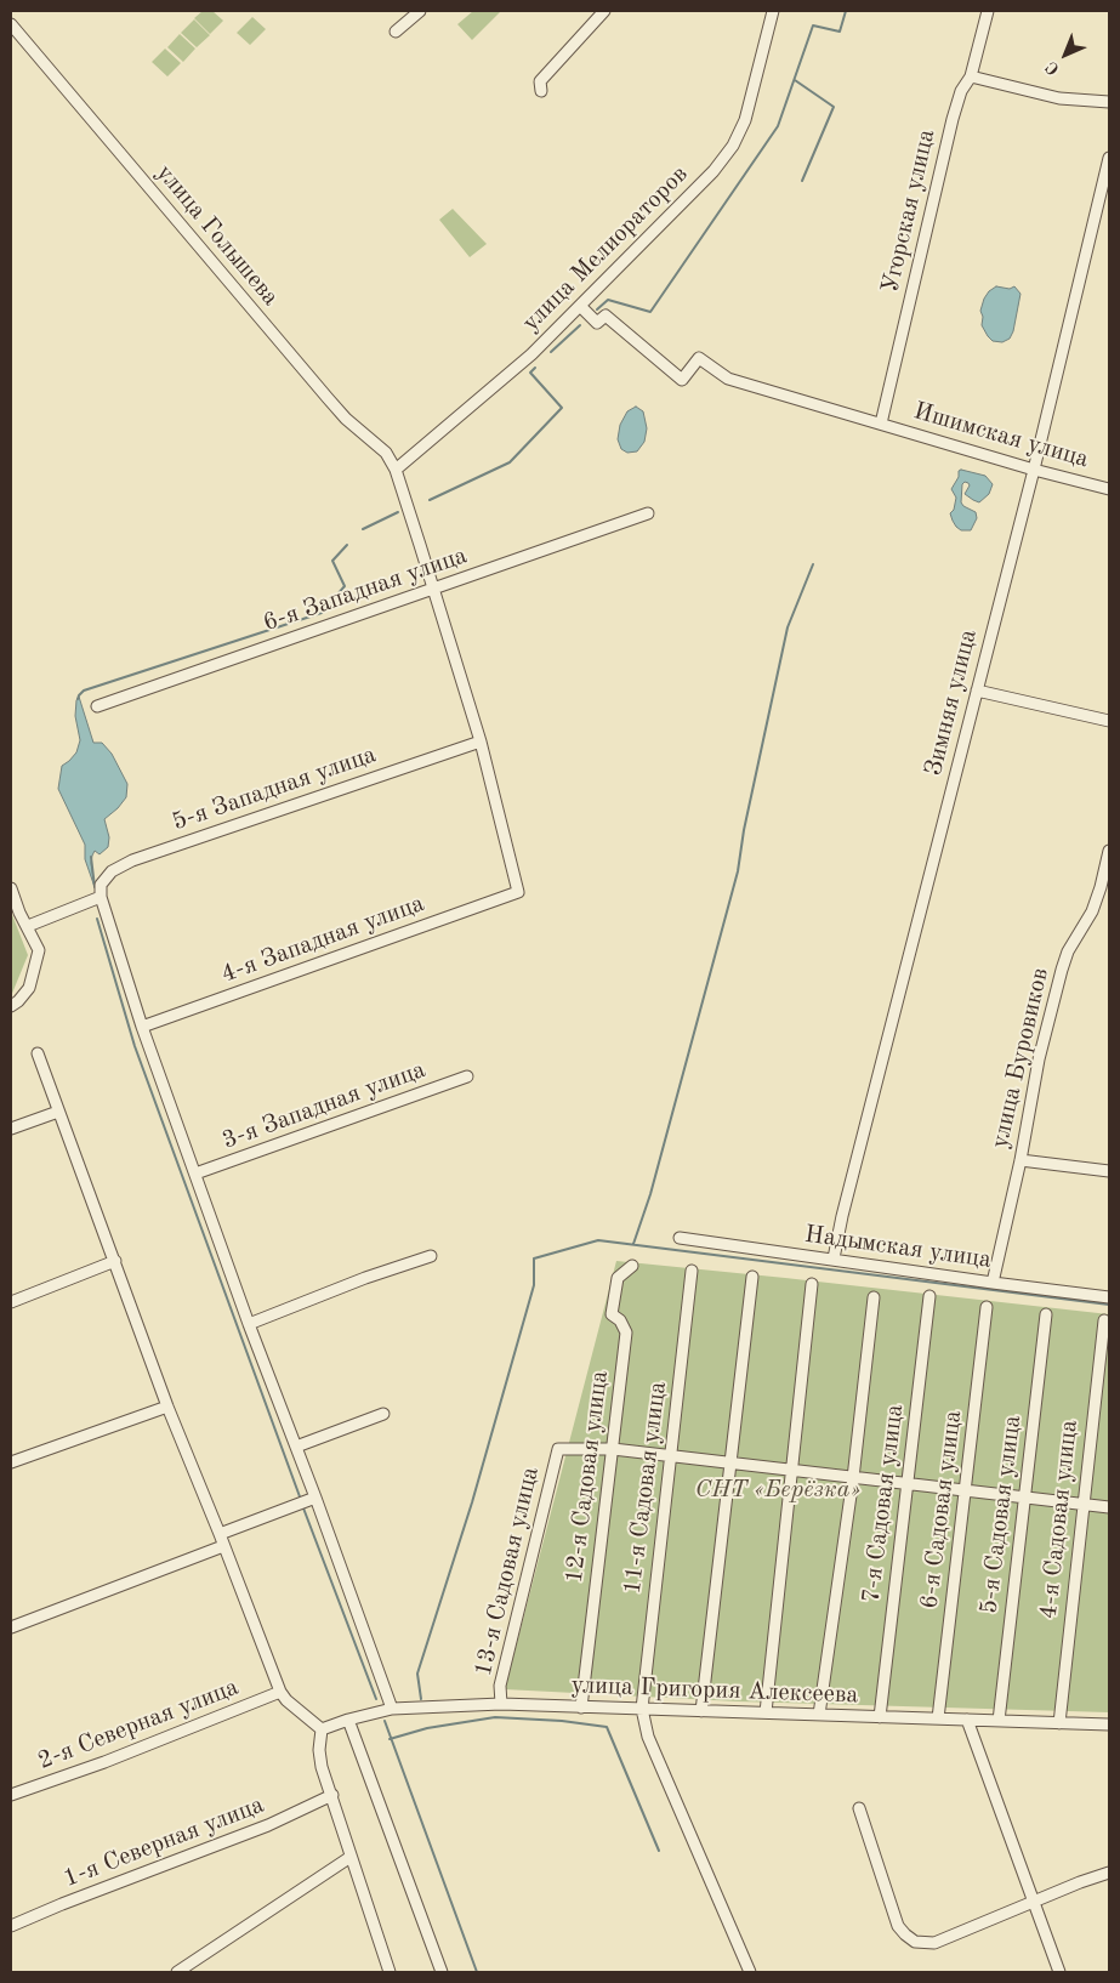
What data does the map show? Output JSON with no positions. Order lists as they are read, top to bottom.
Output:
{
  "streets": {
    "street": [
      "Угорская улица",
      "улица Голышева",
      "улица Мелиораторов",
      "Ишимская улица",
      "6-я Западная улица",
      "Зимняя улица",
      "5-я Западная улица",
      "4-я Западная улица",
      "улица Буровиков",
      "3-я Западная улица",
      "Надымская улица",
      "12-я Садовая улица",
      "11-я Садовая улица",
      "7-я Садовая улица",
      "6-я Садовая улица",
      "5-я Садовая улица",
      "4-я Садовая улица",
      "13-я Садовая улица",
      "улица Григория Алексеева",
      "2-я Северная улица",
      "1-я Северная улица"
    ]
  },
  "crossings": [
    ["Угорская улица", "Ишимская улица"],
    ["улица Голышева", "улица Мелиораторов"],
    ["улица Голышева", "6-я Западная улица"],
    ["улица Голышева", "5-я Западная улица"],
    ["улица Голышева", "4-я Западная улица"],
    ["улица Мелиораторов", "Ишимская улица"],
    ["Ишимская улица", "Зимняя улица"],
    ["Зимняя улица", "Надымская улица"],
    ["улица Буровиков", "Надымская улица"],
    ["12-я Садовая улица", "13-я Садовая улица"],
    ["12-я Садовая улица", "улица Григория Алексеева"],
    ["11-я Садовая улица", "улица Григория Алексеева"],
    ["7-я Садовая улица", "улица Григория Алексеева"],
    ["6-я Садовая улица", "улица Григория Алексеева"],
    ["5-я Садовая улица", "улица Григория Алексеева"],
    ["4-я Садовая улица", "улица Григория Алексеева"],
    ["13-я Садовая улица", "улица Григория Алексеева"]
  ],
  "parks": ["СНТ «Берёзка»"],
  "north": "bottom left"
}
